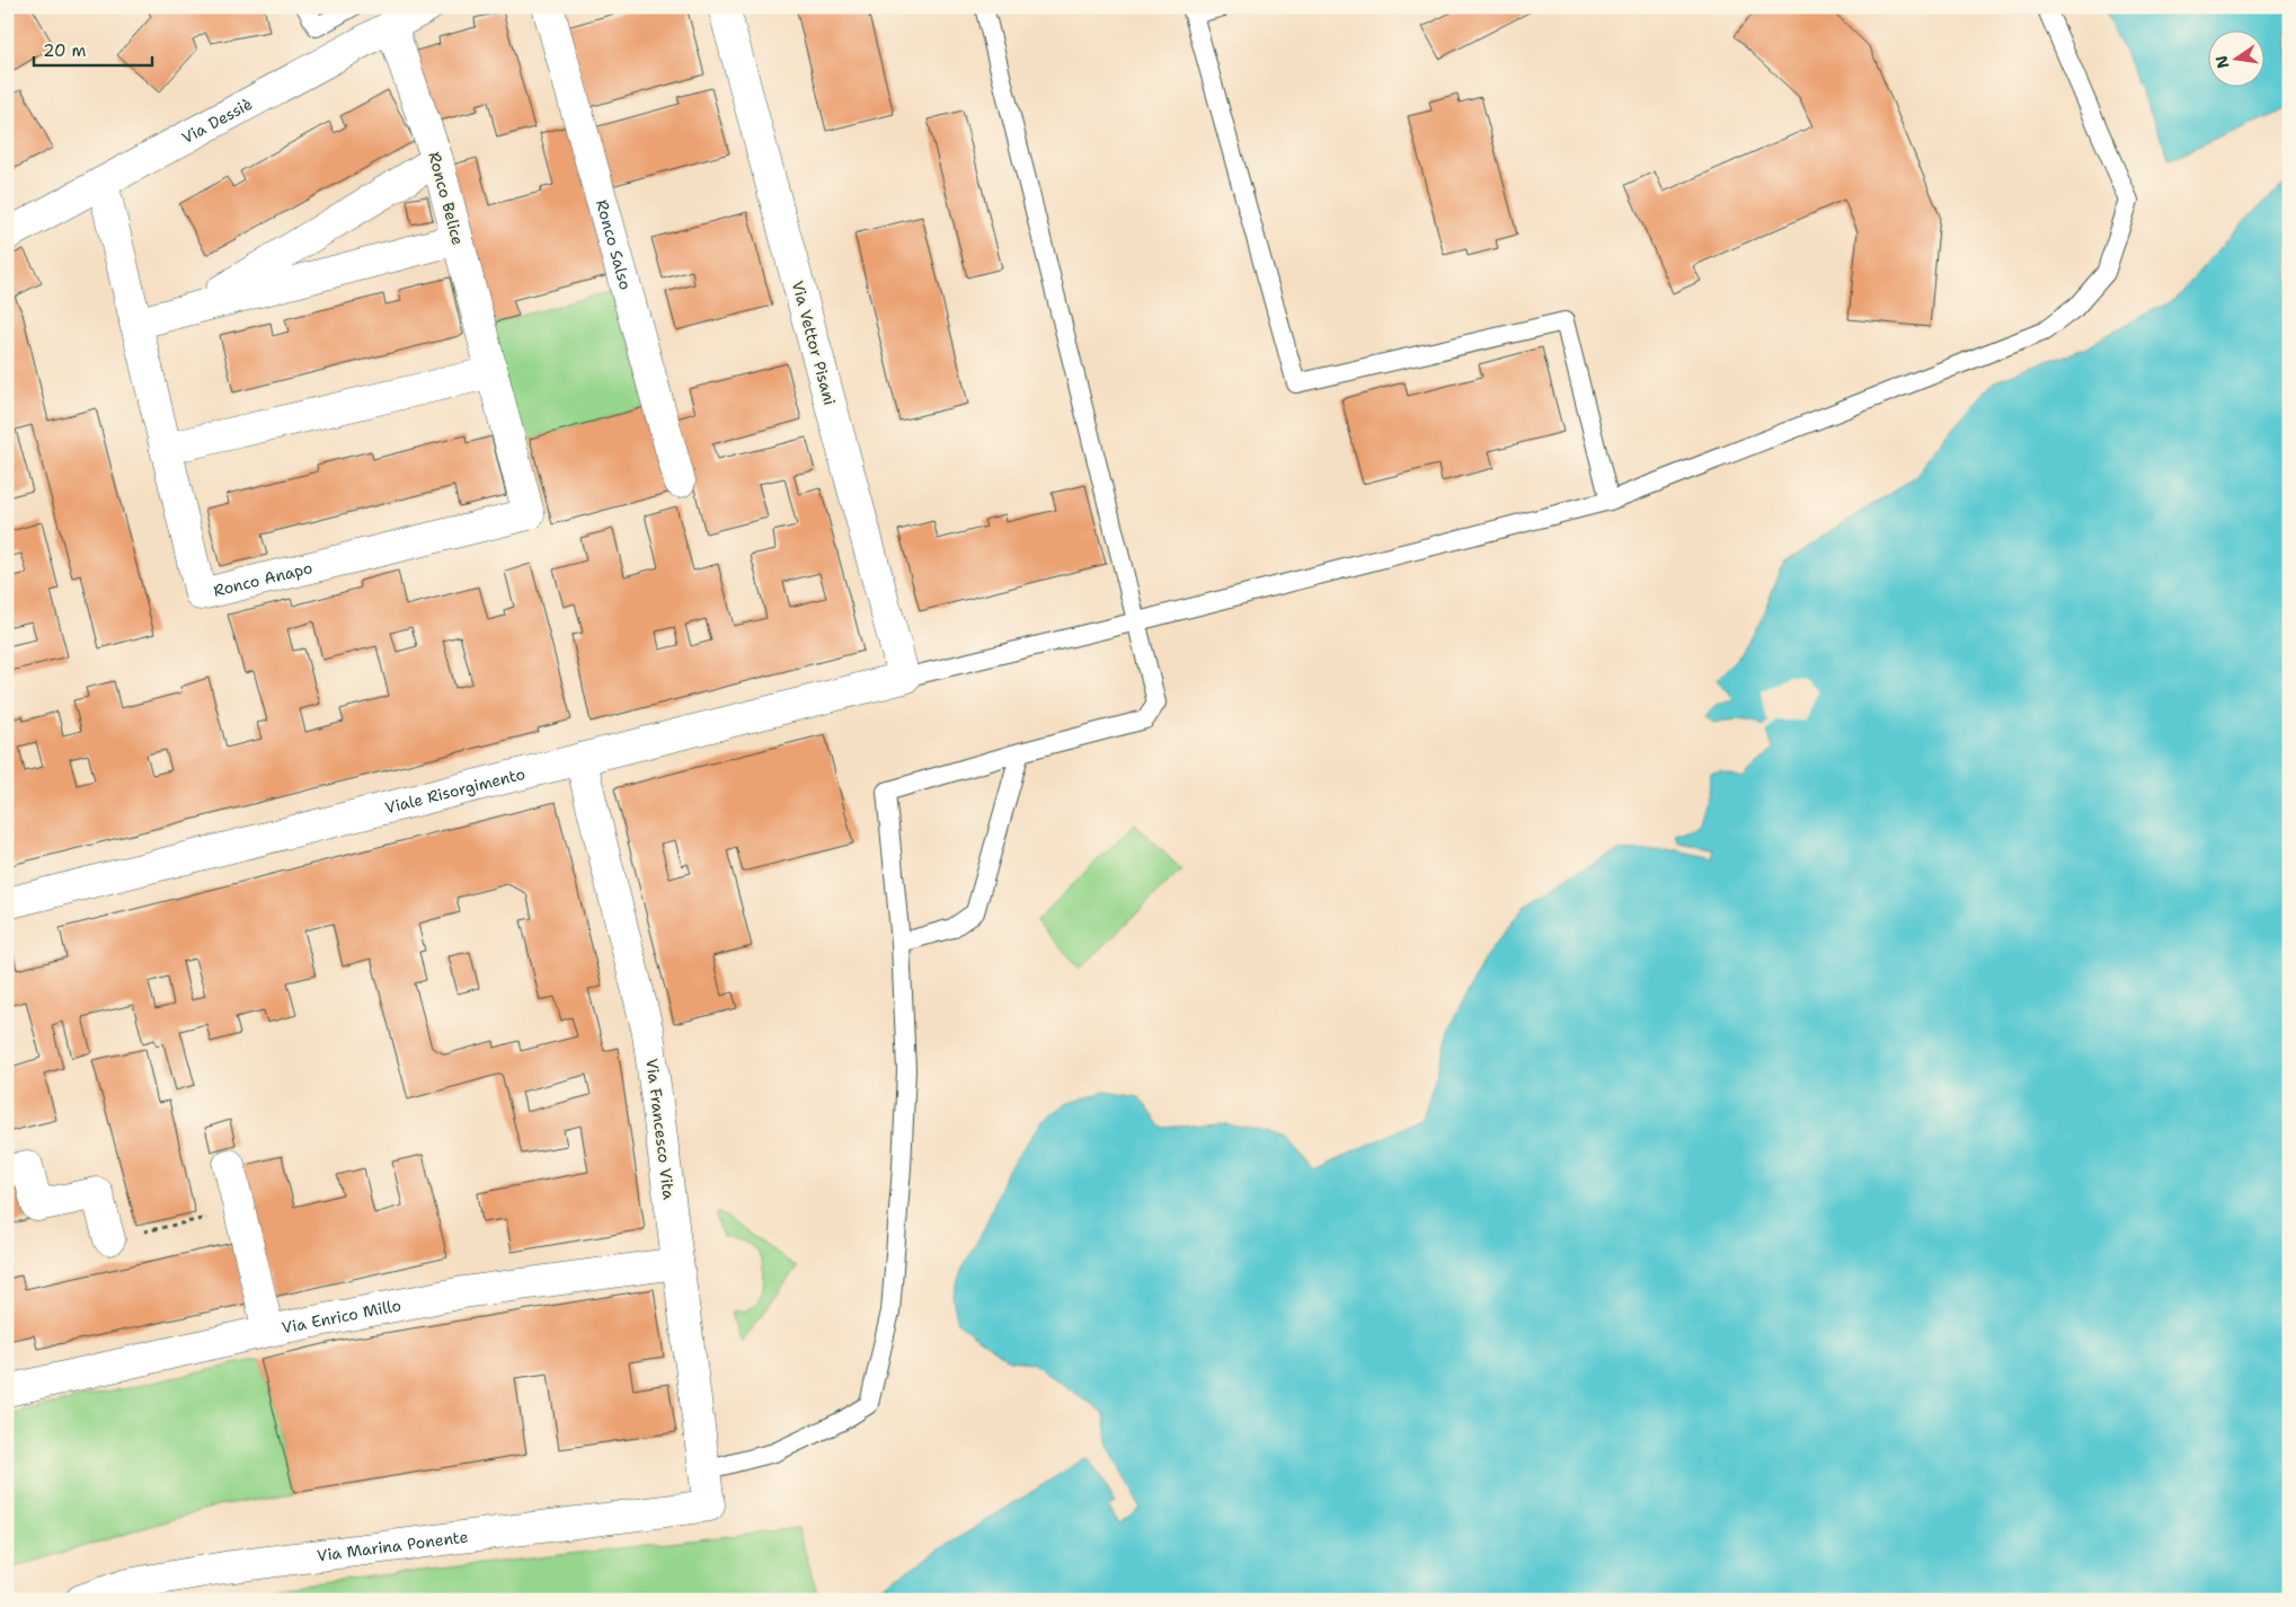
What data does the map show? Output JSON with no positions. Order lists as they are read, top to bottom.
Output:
{
  "streets": {
    "street": [
      "Via Dessiè",
      "Ronco Belice",
      "Ronco Salso",
      "Via Vettor Pisani",
      "Ronco Anapo",
      "Viale Risorgimento",
      "Via Francesco Vita",
      "Via Enrico Millo",
      "Via Marina Ponente"
    ]
  },
  "crossings": [
    ["Via Dessiè", "Ronco Belice"],
    ["Via Dessiè", "Ronco Anapo"],
    ["Ronco Belice", "Ronco Anapo"],
    ["Via Vettor Pisani", "Viale Risorgimento"],
    ["Viale Risorgimento", "Via Francesco Vita"],
    ["Via Francesco Vita", "Via Enrico Millo"],
    ["Via Francesco Vita", "Via Marina Ponente"]
  ],
  "scale_bar": "20 m",
  "north": "left"
}
